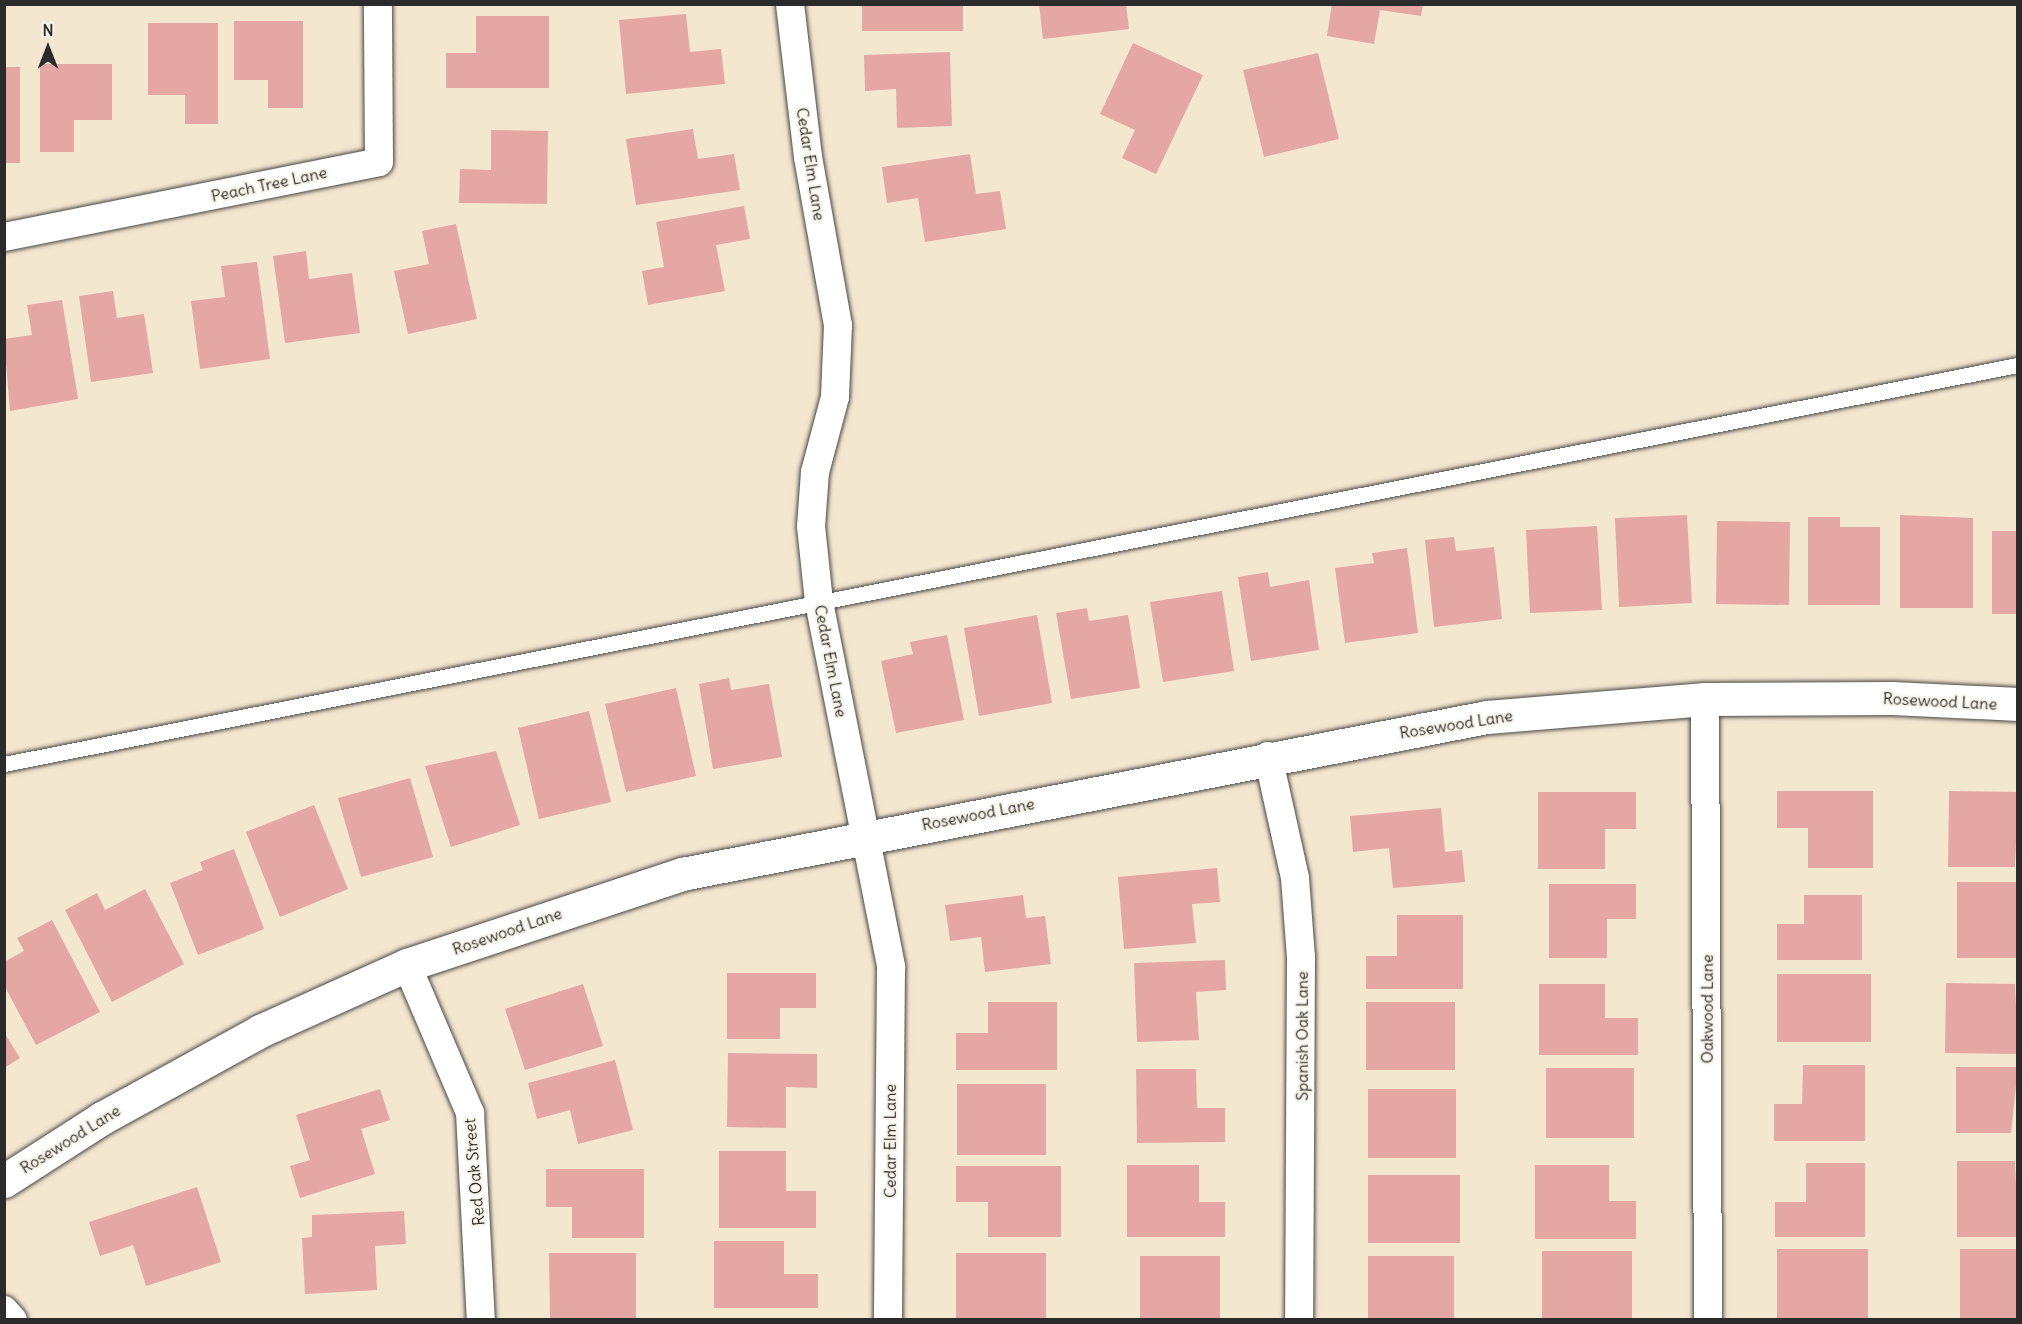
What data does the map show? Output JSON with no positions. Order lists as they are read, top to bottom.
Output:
{
  "streets": {
    "street": [
      "Cedar Elm Lane",
      "Peach Tree Lane",
      "Rosewood Lane",
      "Oakwood Lane",
      "Spanish Oak Lane",
      "Red Oak Street"
    ]
  },
  "crossings": [
    ["Cedar Elm Lane", "Rosewood Lane"],
    ["Rosewood Lane", "Oakwood Lane"],
    ["Rosewood Lane", "Spanish Oak Lane"],
    ["Rosewood Lane", "Red Oak Street"]
  ],
  "north": "top"
}
